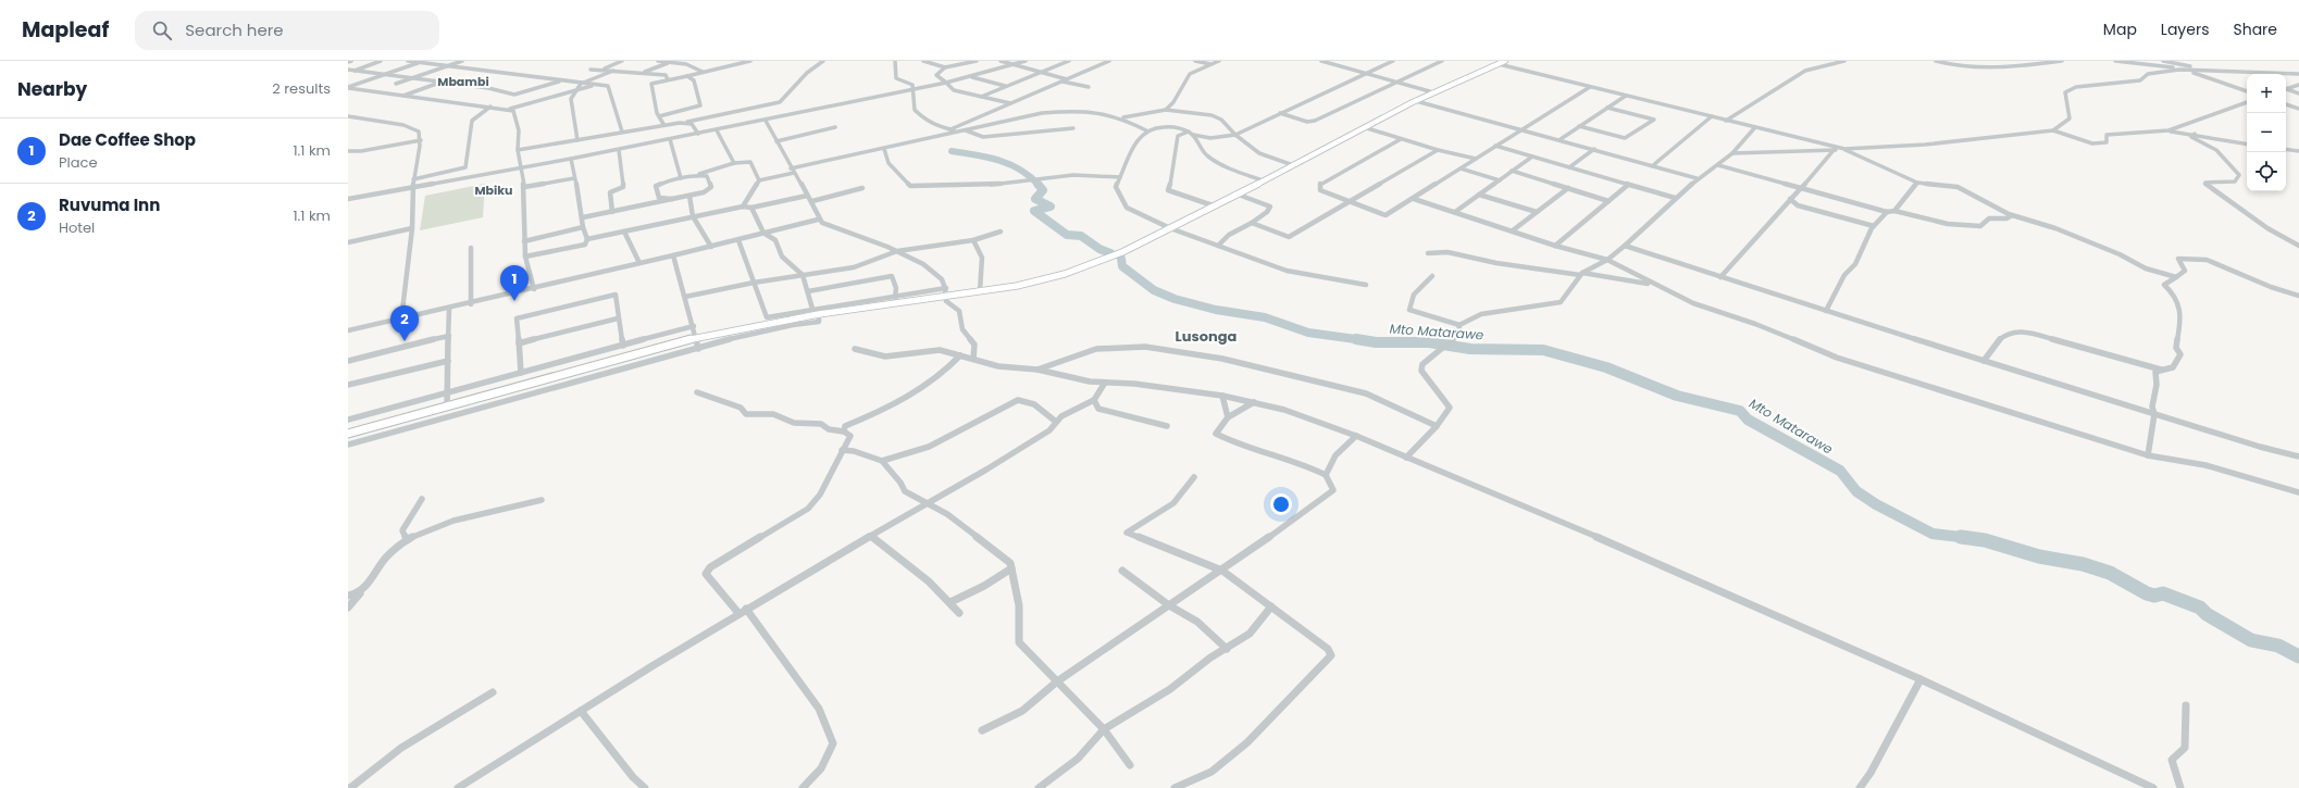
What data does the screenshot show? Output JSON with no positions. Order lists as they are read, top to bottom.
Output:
{
  "districts": ["Mbambi", "Mbiku", "Lusonga"],
  "water": ["Mto Matarawe"],
  "page": {
    "header": "Mapleaf",
    "search": "Search here",
    "nav": ["Map", "Layers", "Share"],
    "heading": ["Nearby", "2 results"],
    "map_buttons": ["+", "−"],
    "list": [
      {
        "mark": "1",
        "name": "Dae Coffee Shop",
        "note": "Place",
        "value": "1.1 km"
      },
      {
        "mark": "2",
        "name": "Ruvuma Inn",
        "note": "Hotel",
        "value": "1.1 km"
      }
    ],
    "pins": ["1", "2"]
  }
}
